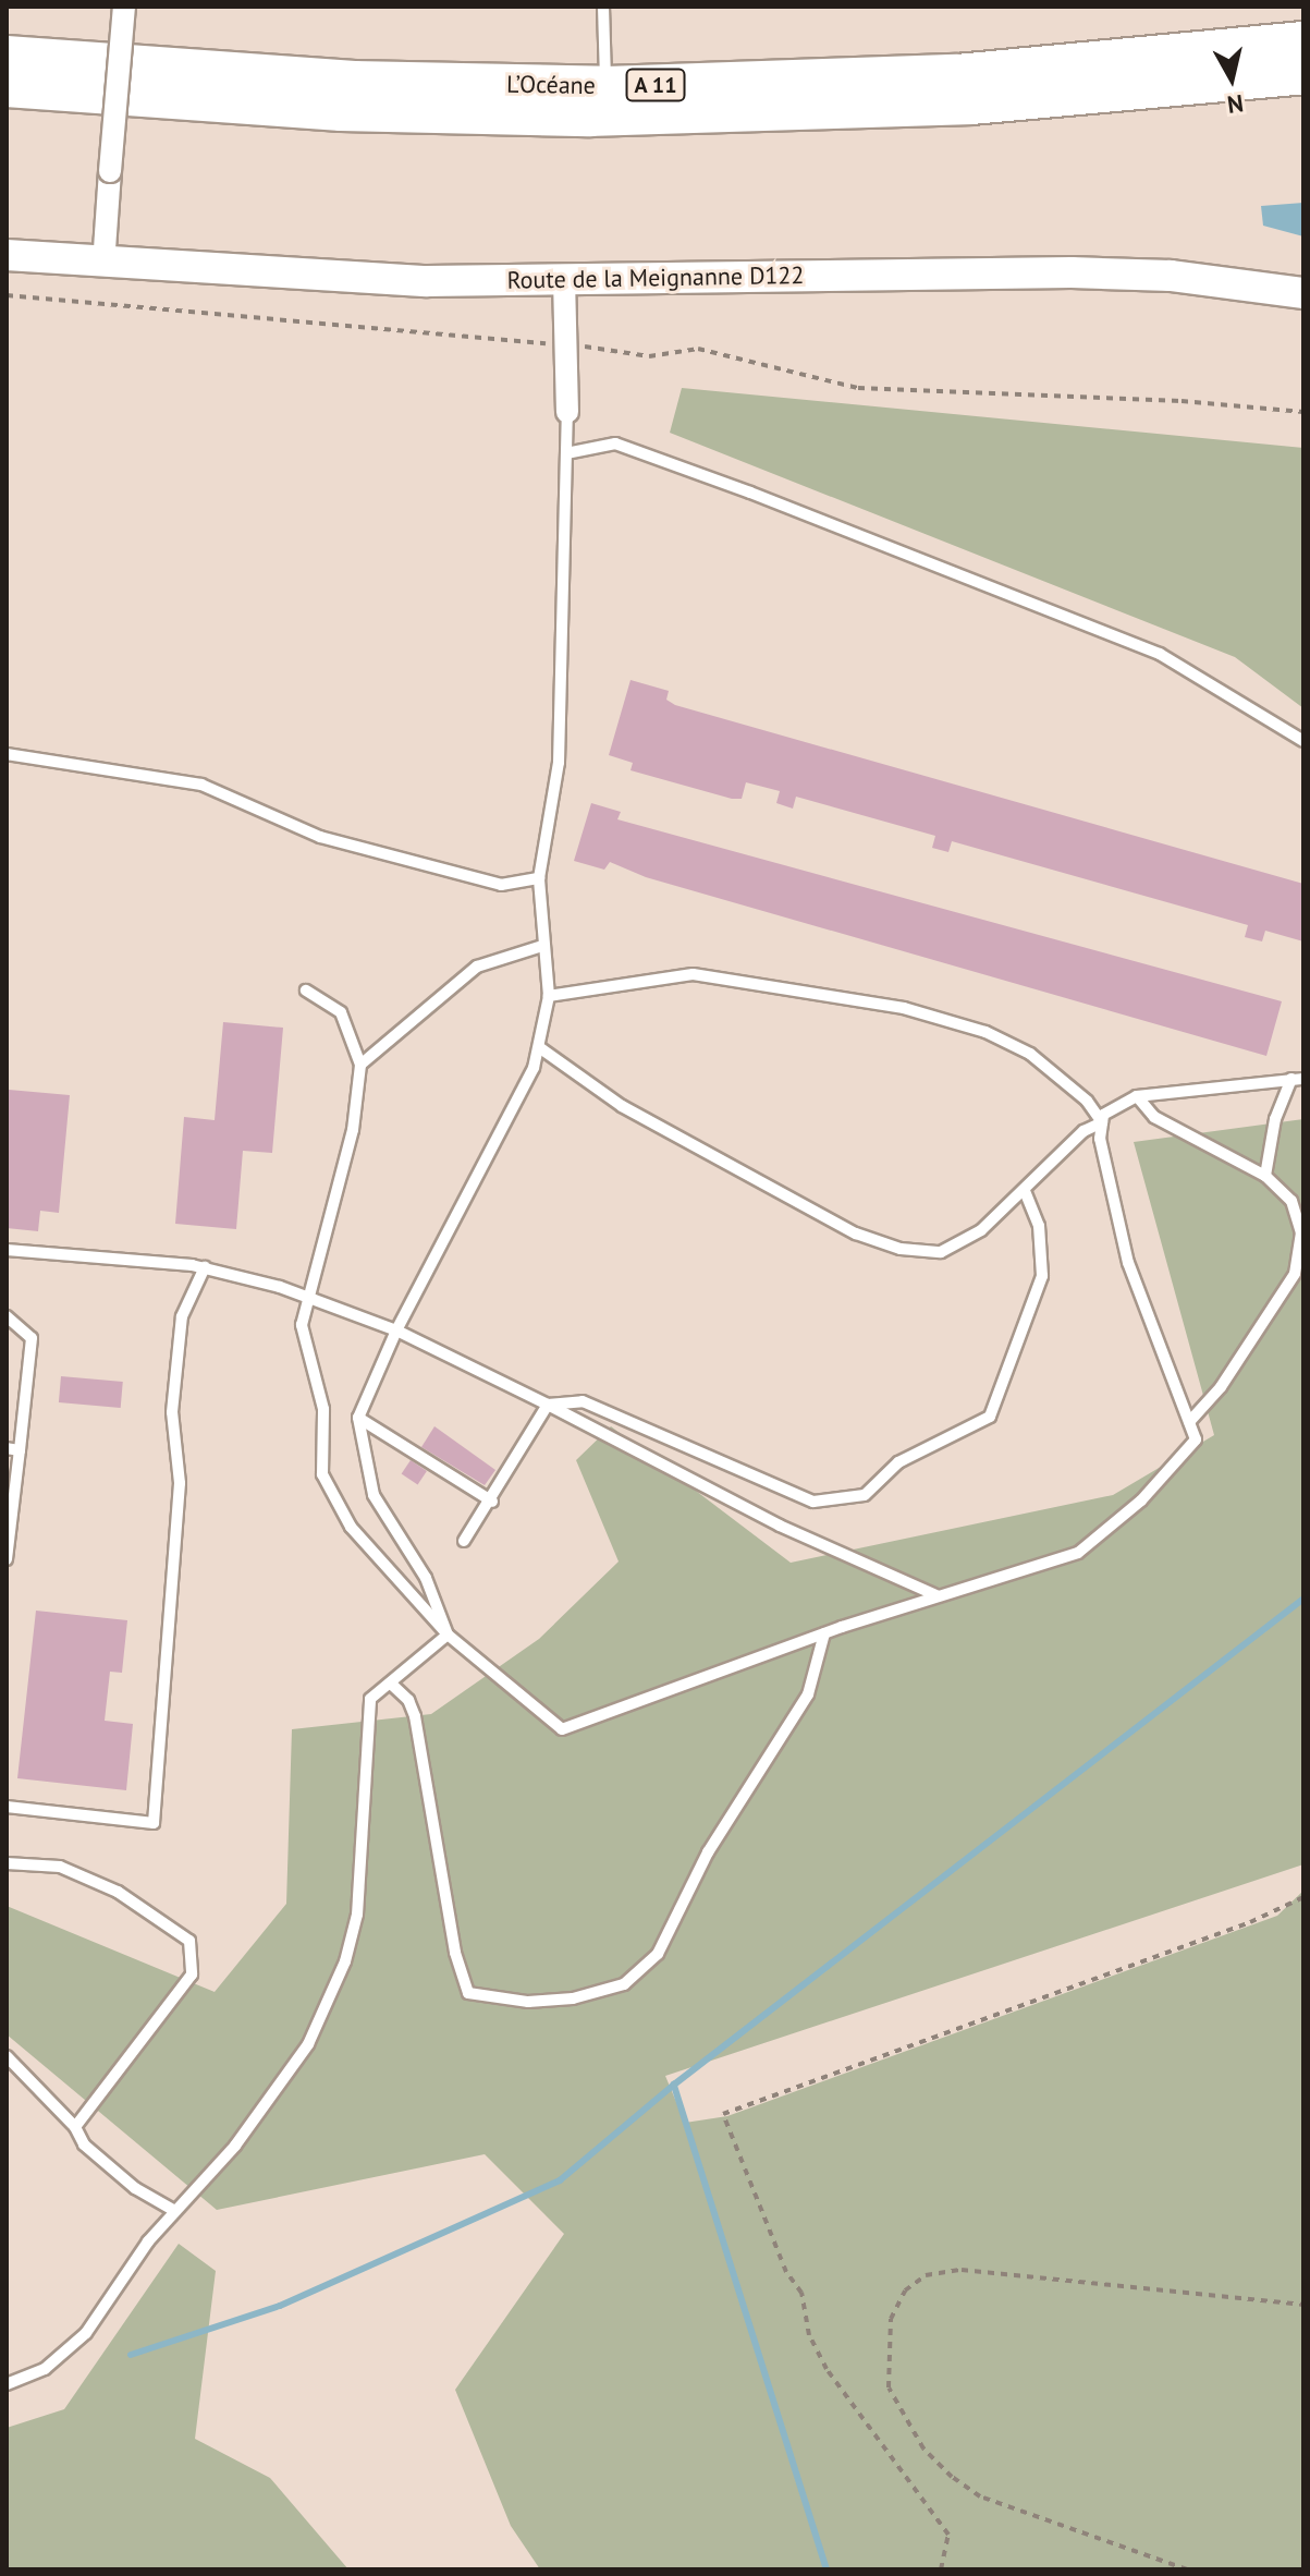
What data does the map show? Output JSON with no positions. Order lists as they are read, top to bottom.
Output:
{
  "streets": {
    "highway": ["L’Océane", "A 11"],
    "street": ["Route de la Meignanne D122"]
  },
  "north": "bottom"
}
